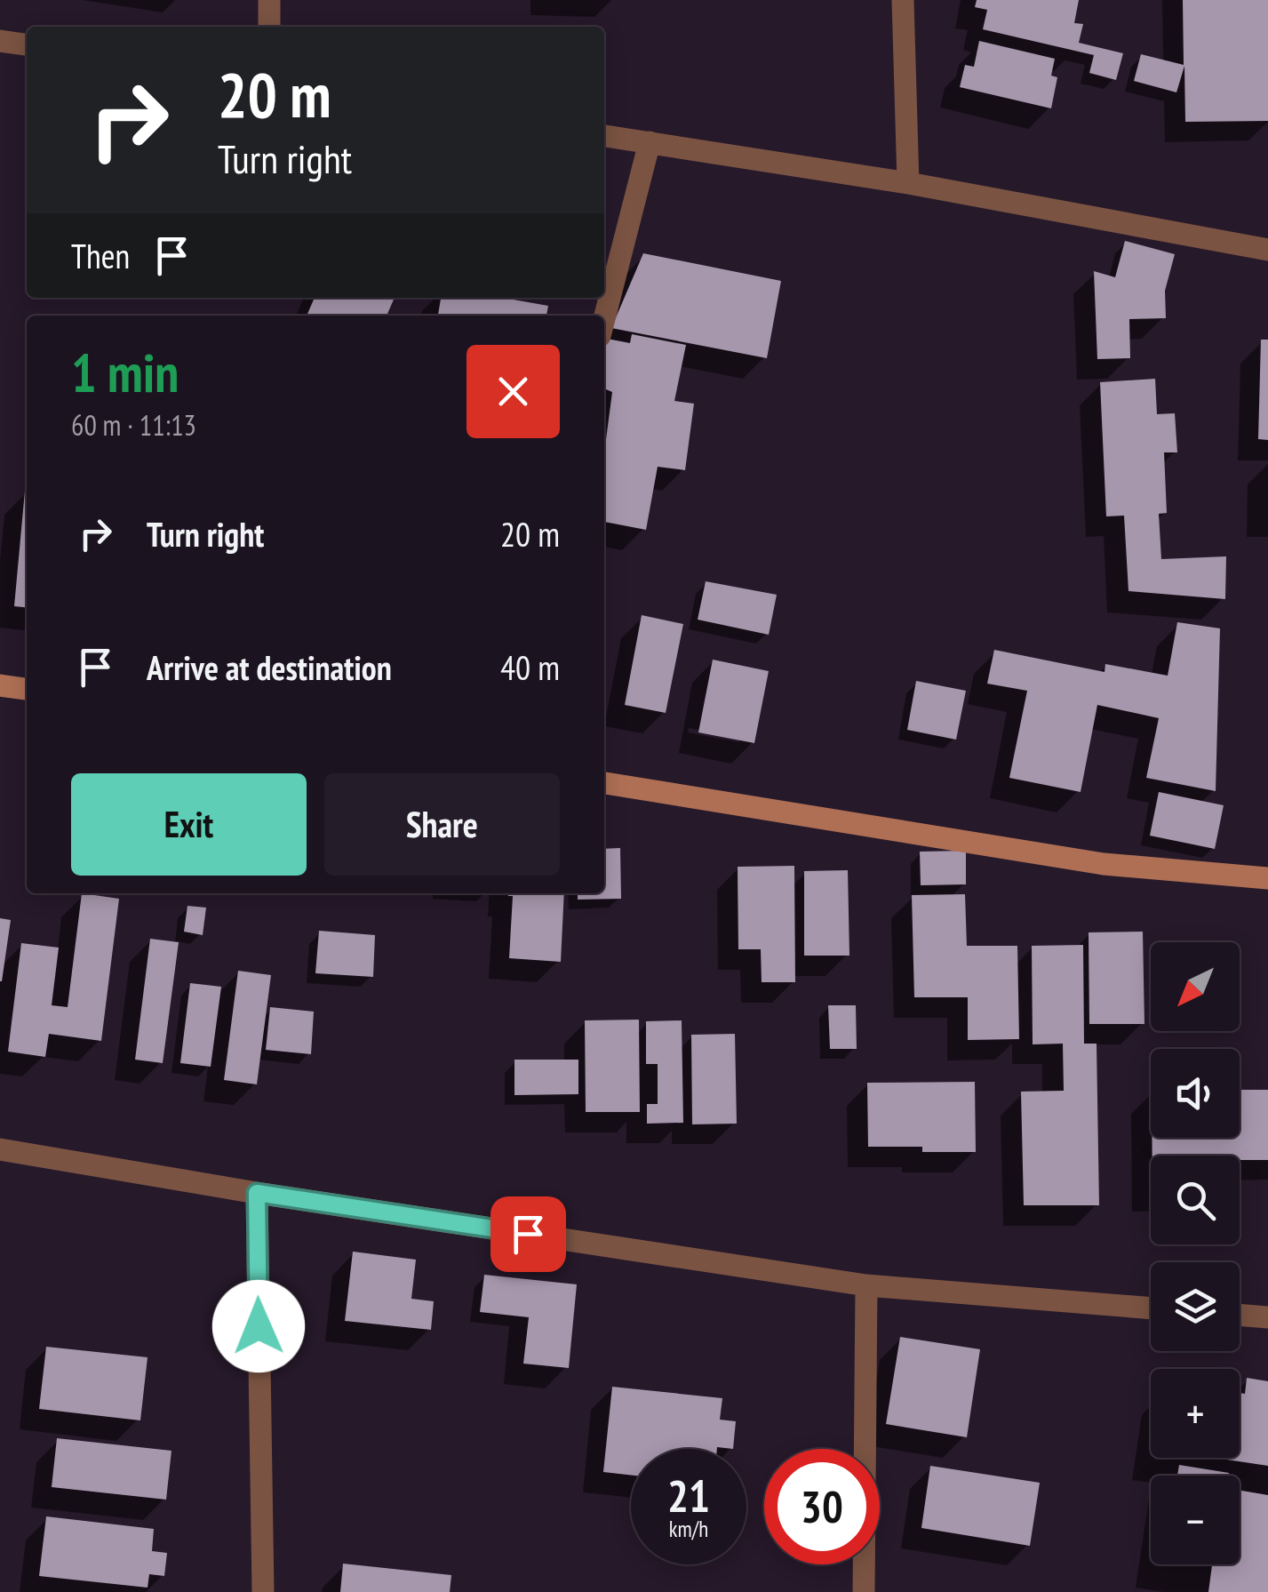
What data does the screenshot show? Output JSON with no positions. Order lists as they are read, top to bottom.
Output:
{
  "north": "bottom left",
  "page": {
    "turn": ["20 m", "Turn right"],
    "then": "Then",
    "heading": ["1 min", "60 m · 11:13"],
    "list": [
      {
        "name": "Turn right",
        "value": "20 m"
      },
      {
        "name": "Arrive at destination",
        "value": "40 m"
      }
    ],
    "buttons": ["Exit", "Share"],
    "map_buttons": ["+", "−"],
    "speed": "21 km/h",
    "limit": "30"
  }
}
